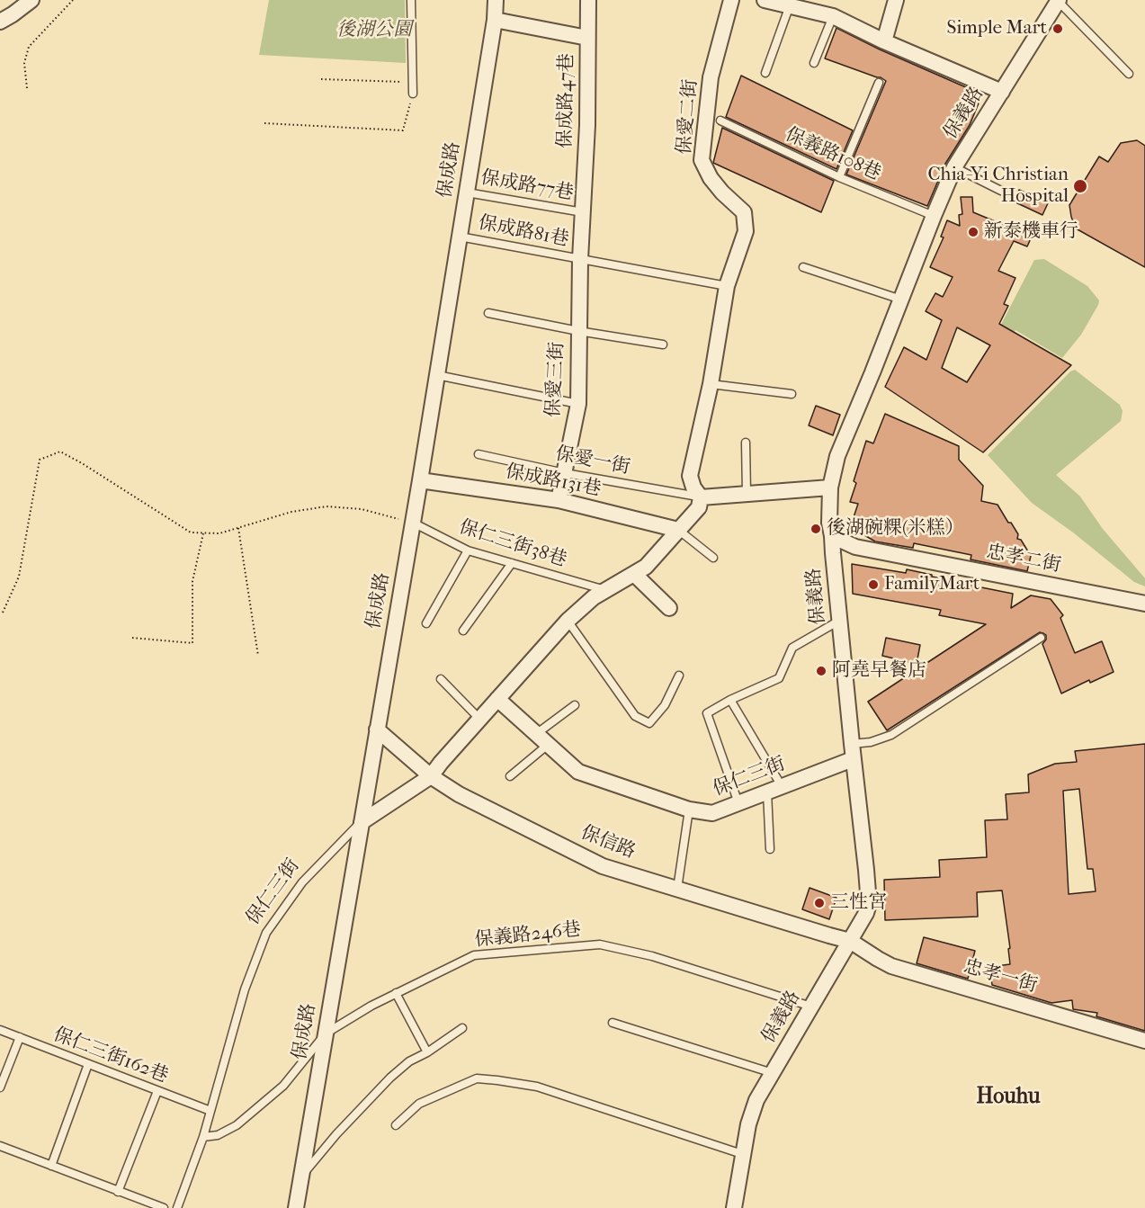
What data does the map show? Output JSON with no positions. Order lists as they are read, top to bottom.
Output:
{
  "streets": {
    "street": [
      "保成路47巷",
      "保義路",
      "保愛二街",
      "保成路",
      "保愛三街",
      "保成路131巷",
      "忠孝二街",
      "保仁三街",
      "保信路",
      "忠孝一街"
    ],
    "lane": [
      "保義路108巷",
      "保成路77巷",
      "保成路81巷",
      "保愛一街",
      "保仁三街38巷",
      "保義路246巷",
      "保仁三街162巷"
    ]
  },
  "crossings": [
    ["保成路47巷", "保成路"],
    ["保成路47巷", "保成路77巷"],
    ["保成路47巷", "保成路81巷"],
    ["保成路47巷", "保愛三街"],
    ["保義路", "保義路108巷"],
    ["保義路", "忠孝二街"],
    ["保義路", "保仁三街"],
    ["保義路", "保信路"],
    ["保義路", "保義路246巷"],
    ["保義路", "忠孝一街"],
    ["保愛二街", "保愛一街"],
    ["保成路", "保成路77巷"],
    ["保成路", "保成路81巷"],
    ["保成路", "保成路131巷"],
    ["保成路", "保仁三街38巷"],
    ["保成路", "保仁三街"],
    ["保成路", "保信路"],
    ["保成路", "保義路246巷"],
    ["保成路81巷", "保愛三街"],
    ["保愛三街", "保愛一街"],
    ["保愛三街", "保成路131巷"],
    ["保成路131巷", "保仁三街"],
    ["保仁三街38巷", "保仁三街"],
    ["保仁三街", "保信路"],
    ["保仁三街", "保義路246巷"],
    ["保仁三街", "保仁三街162巷"],
    ["保信路", "忠孝一街"]
  ],
  "districts": ["Houhu"],
  "parks": ["後湖公園"],
  "places": [
    "Simple Mart",
    "Chia-Yi Christian Hospital",
    "新泰機車行",
    "後湖碗粿(米糕）",
    "FamilyMart",
    "阿堯早餐店",
    "三性宮"
  ]
}
